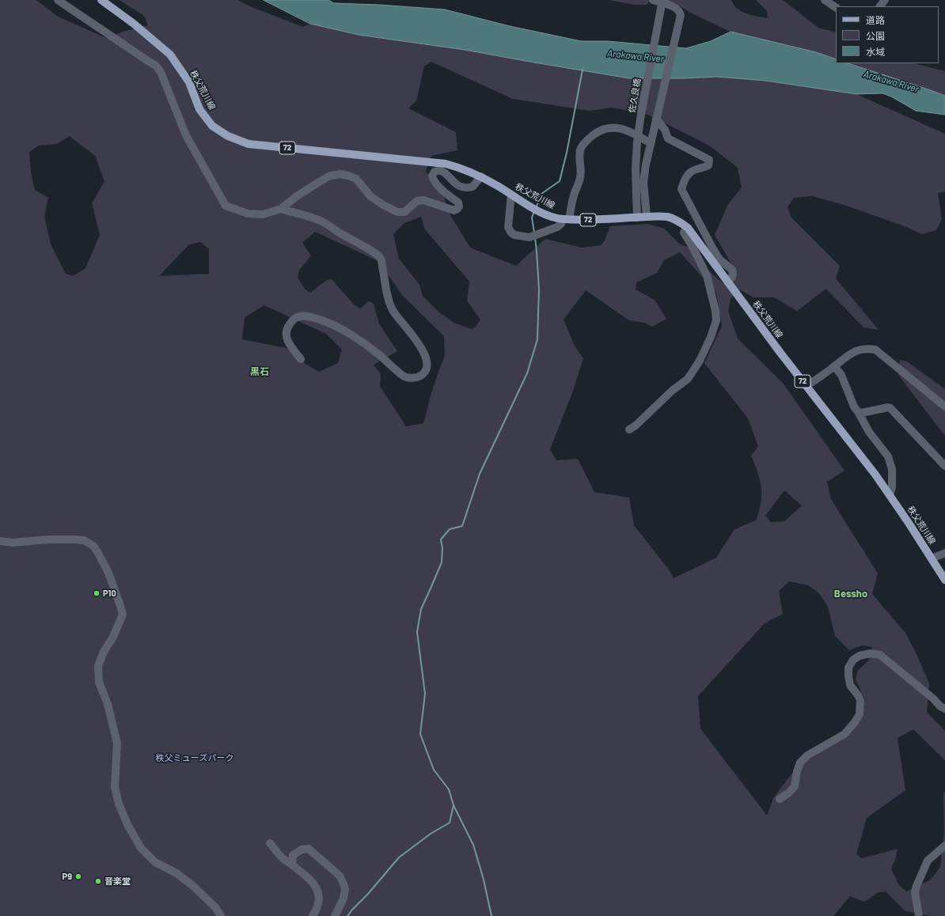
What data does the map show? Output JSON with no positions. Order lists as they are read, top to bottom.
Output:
{
  "streets": {
    "main road": ["秩父荒川線", "72"],
    "street": ["佐久良橋"]
  },
  "crossings": [
    ["秩父荒川線", "佐久良橋"]
  ],
  "districts": ["黒石", "Bessho"],
  "water": ["Arakawa River"],
  "parks": ["秩父ミューズパーク"],
  "places": ["P10", "P9", "音楽堂"],
  "legend": ["道路", "公園", "水域"]
}
